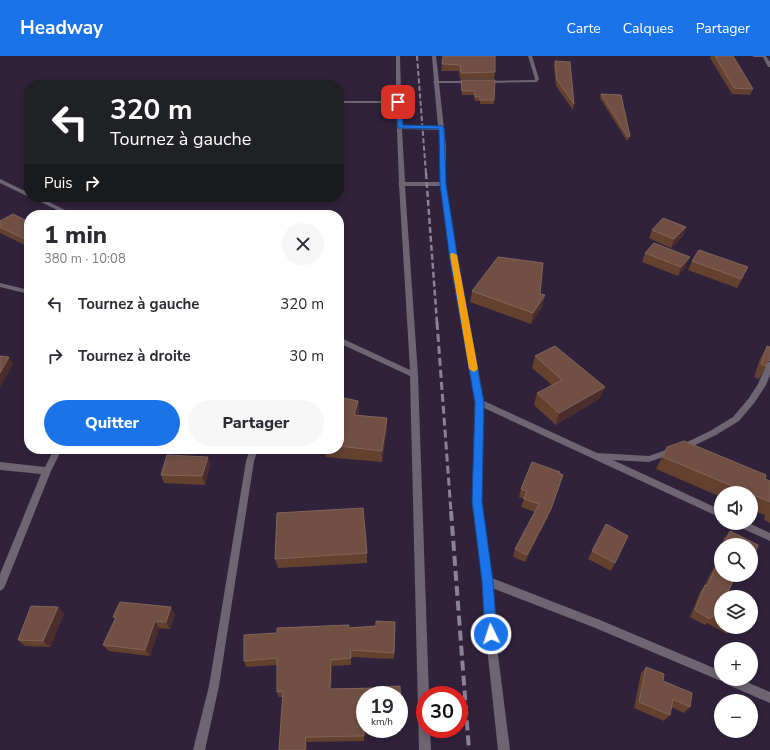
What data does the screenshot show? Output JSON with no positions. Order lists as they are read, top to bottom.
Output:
{
  "page": {
    "header": "Headway",
    "nav": ["Carte", "Calques", "Partager"],
    "turn": ["320 m", "Tournez à gauche"],
    "then": "Puis",
    "heading": ["1 min", "380 m · 10:08"],
    "list": [
      {
        "name": "Tournez à gauche",
        "value": "320 m"
      },
      {
        "name": "Tournez à droite",
        "value": "30 m"
      }
    ],
    "buttons": ["Quitter", "Partager"],
    "map_buttons": ["+", "−"],
    "speed": "19 km/h",
    "limit": "30"
  }
}
